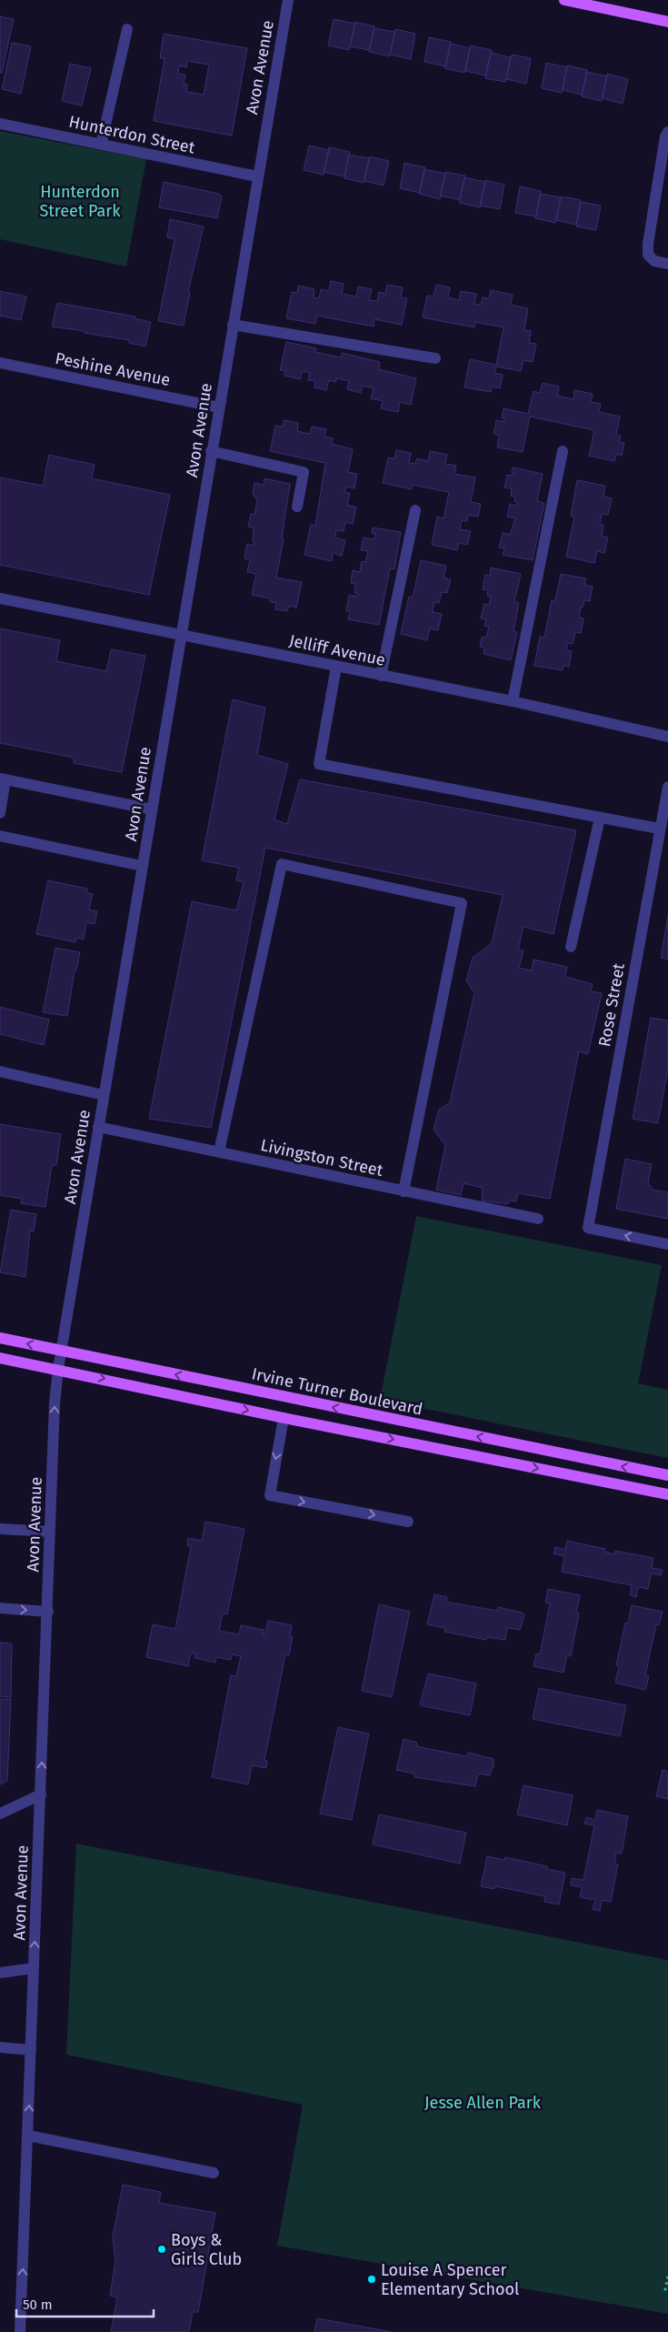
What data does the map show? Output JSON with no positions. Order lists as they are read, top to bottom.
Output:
{
  "streets": {
    "main road": ["Irvine Turner Boulevard"],
    "street": [
      "Avon Avenue",
      "Hunterdon Street",
      "Peshine Avenue",
      "Jelliff Avenue",
      "Rose Street",
      "Livingston Street"
    ]
  },
  "crossings": [
    ["Avon Avenue", "Hunterdon Street"],
    ["Avon Avenue", "Peshine Avenue"],
    ["Avon Avenue", "Jelliff Avenue"],
    ["Avon Avenue", "Livingston Street"],
    ["Avon Avenue", "Irvine Turner Boulevard"]
  ],
  "one_way": ["Rose Street"],
  "parks": ["Hunterdon Street Park", "Jesse Allen Park"],
  "places": ["Boys & Girls Club", "Louise A Spencer Elementary School"],
  "scale_bar": "50 m"
}
